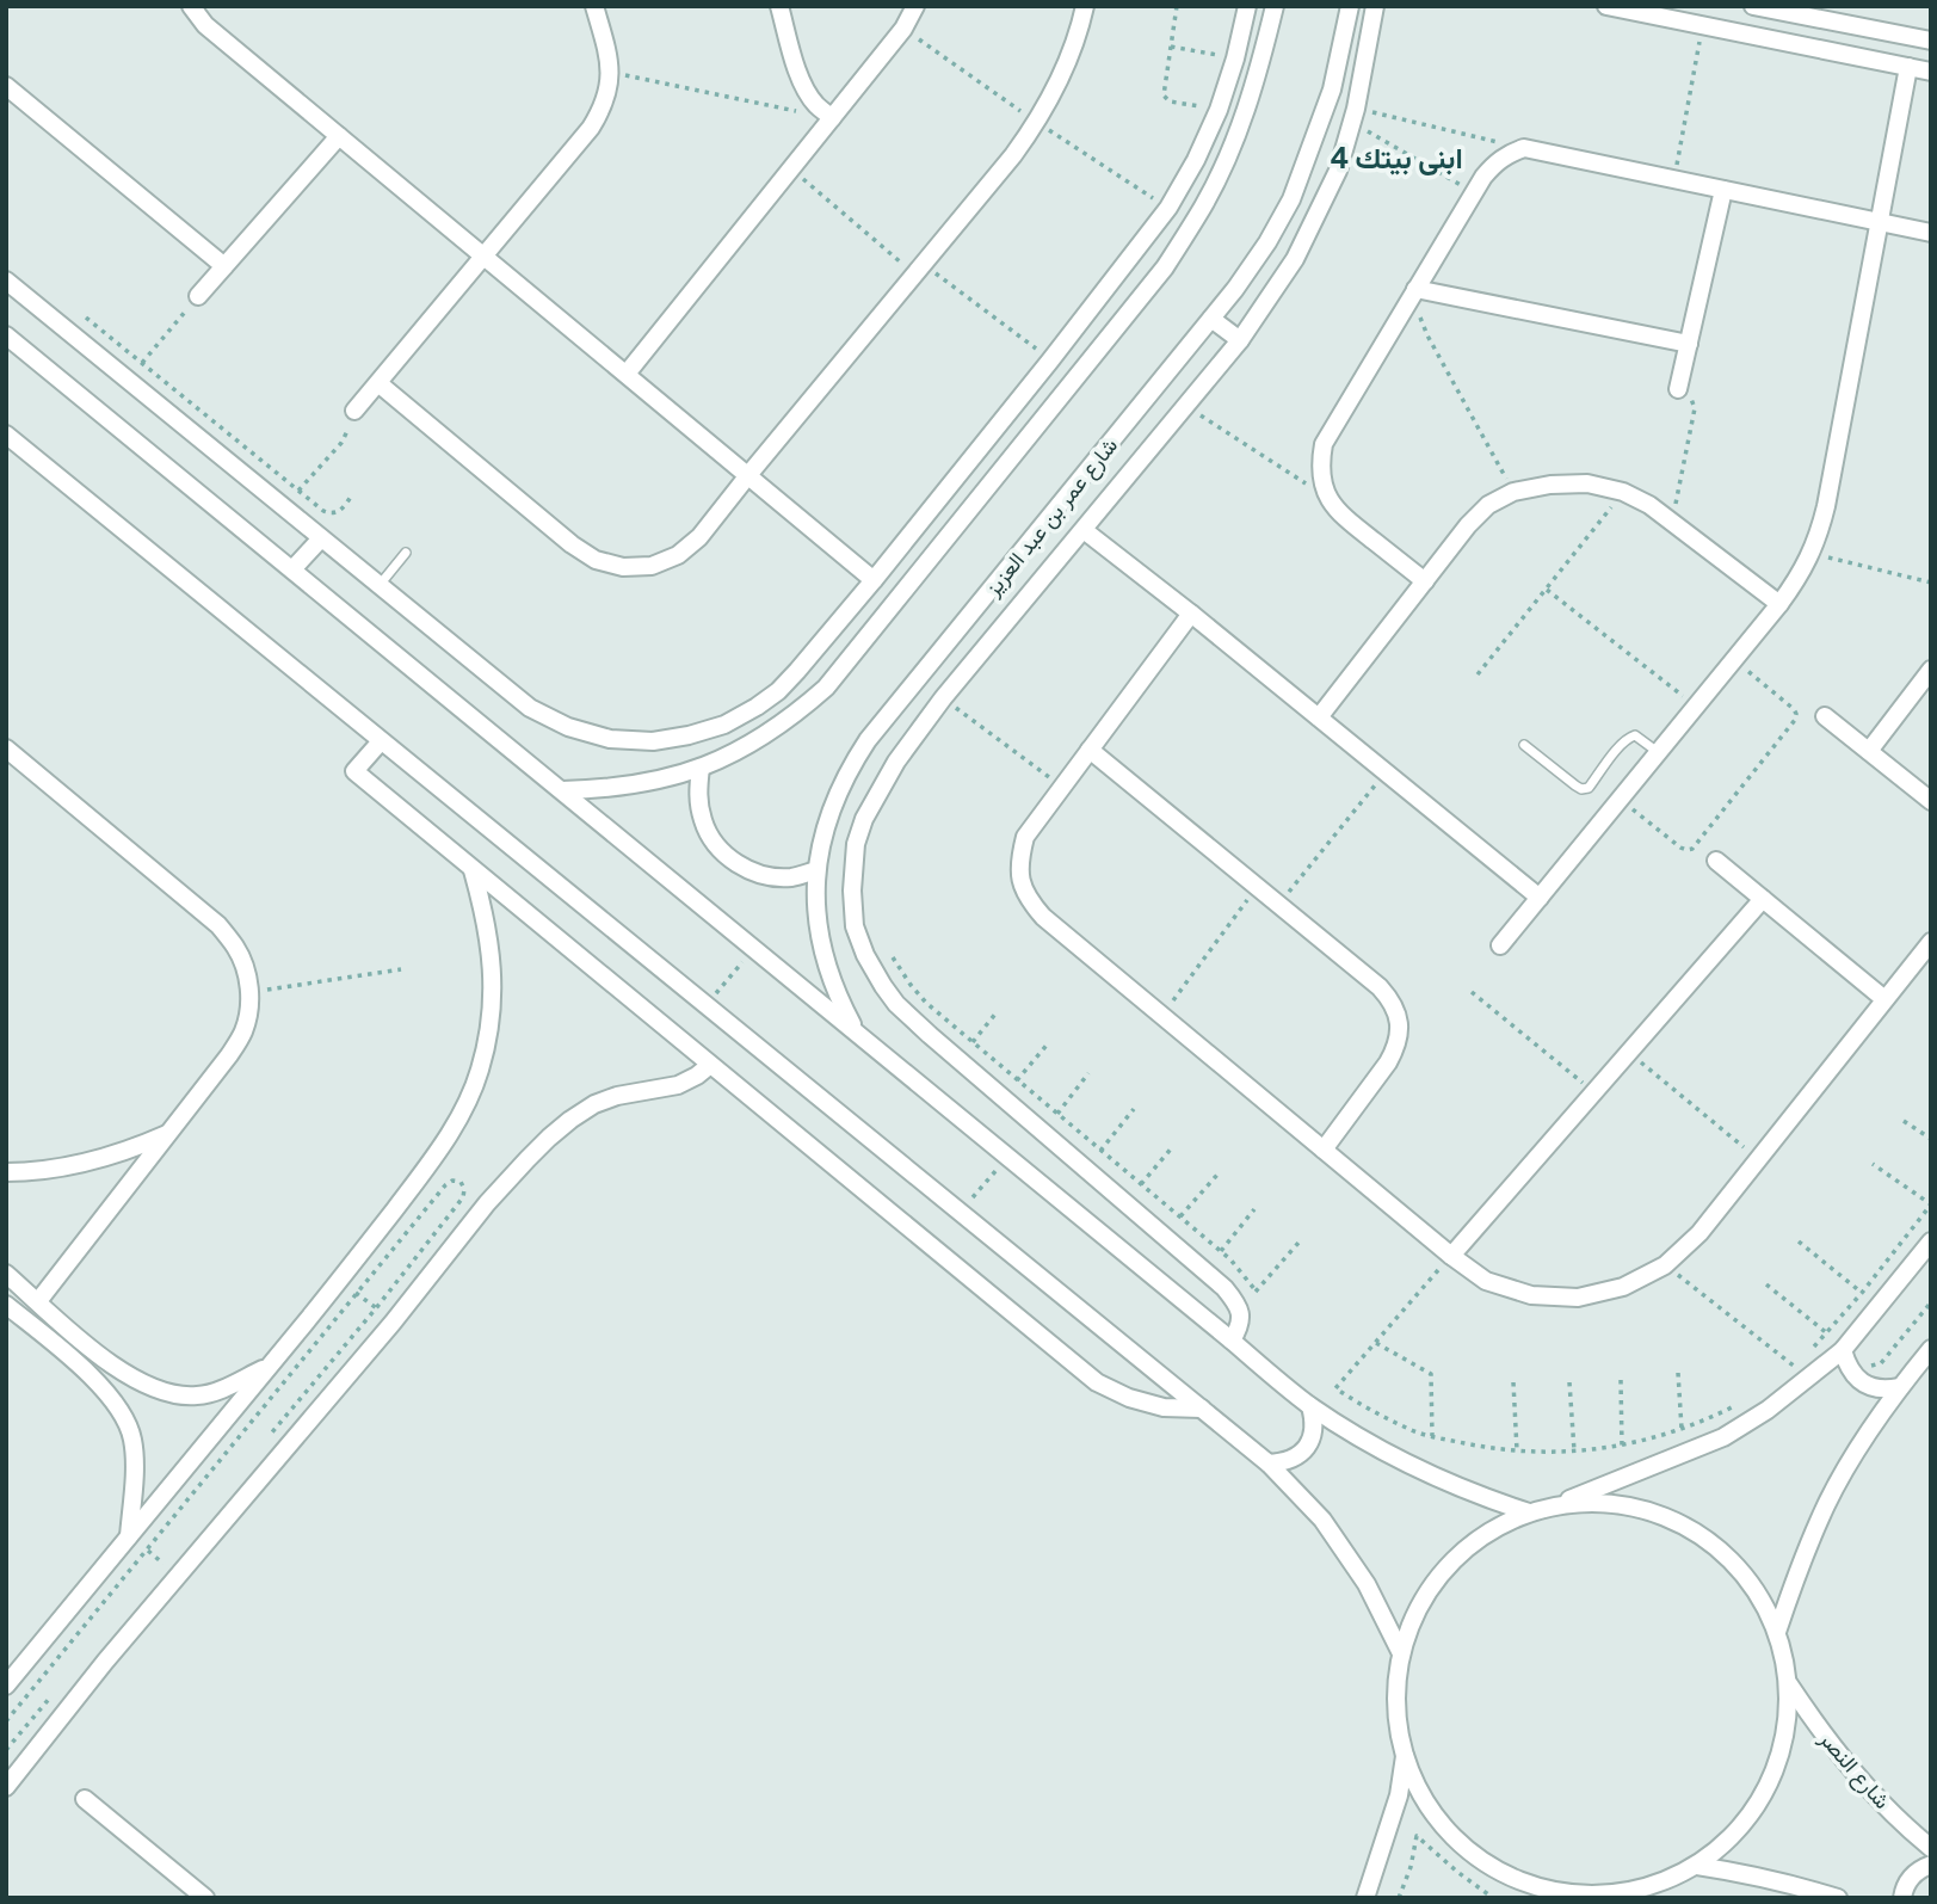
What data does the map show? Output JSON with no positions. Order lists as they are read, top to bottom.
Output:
{
  "streets": {
    "street": ["شارع عمر بن عبد العزيز", "شارع النصر"]
  },
  "districts": ["ابنى بيتك 4"]
}
